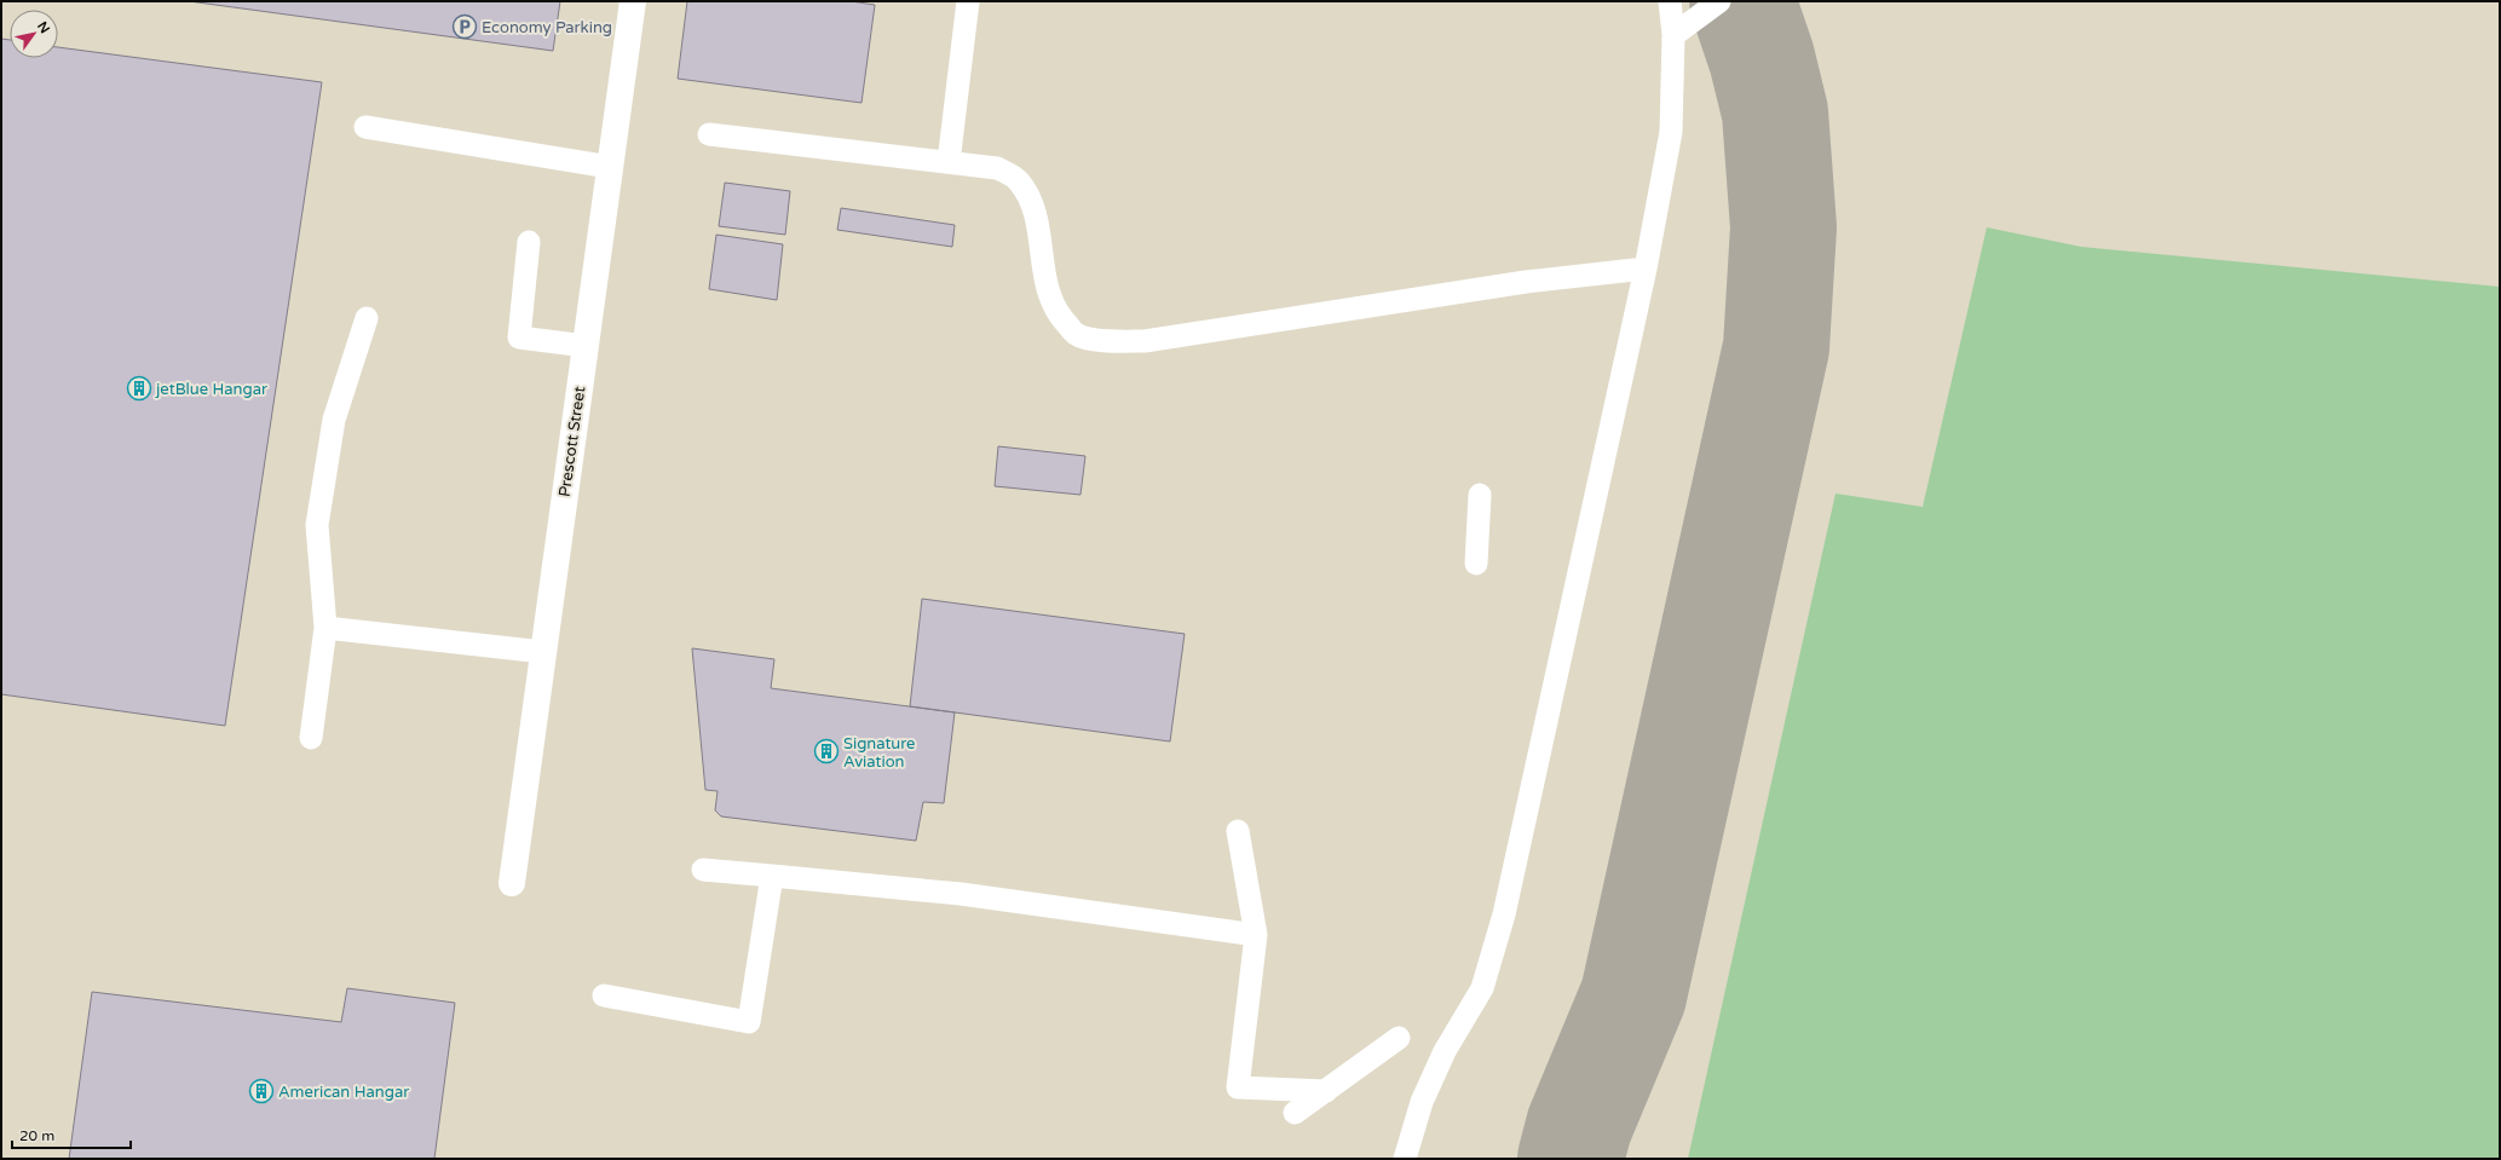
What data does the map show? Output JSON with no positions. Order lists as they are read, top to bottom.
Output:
{
  "streets": {
    "street": ["Prescott Street"]
  },
  "places": {
    "parking": ["Economy Parking"],
    "building": ["jetBlue Hangar", "Signature Aviation", "American Hangar"]
  },
  "scale_bar": "20 m",
  "north": "top right"
}
